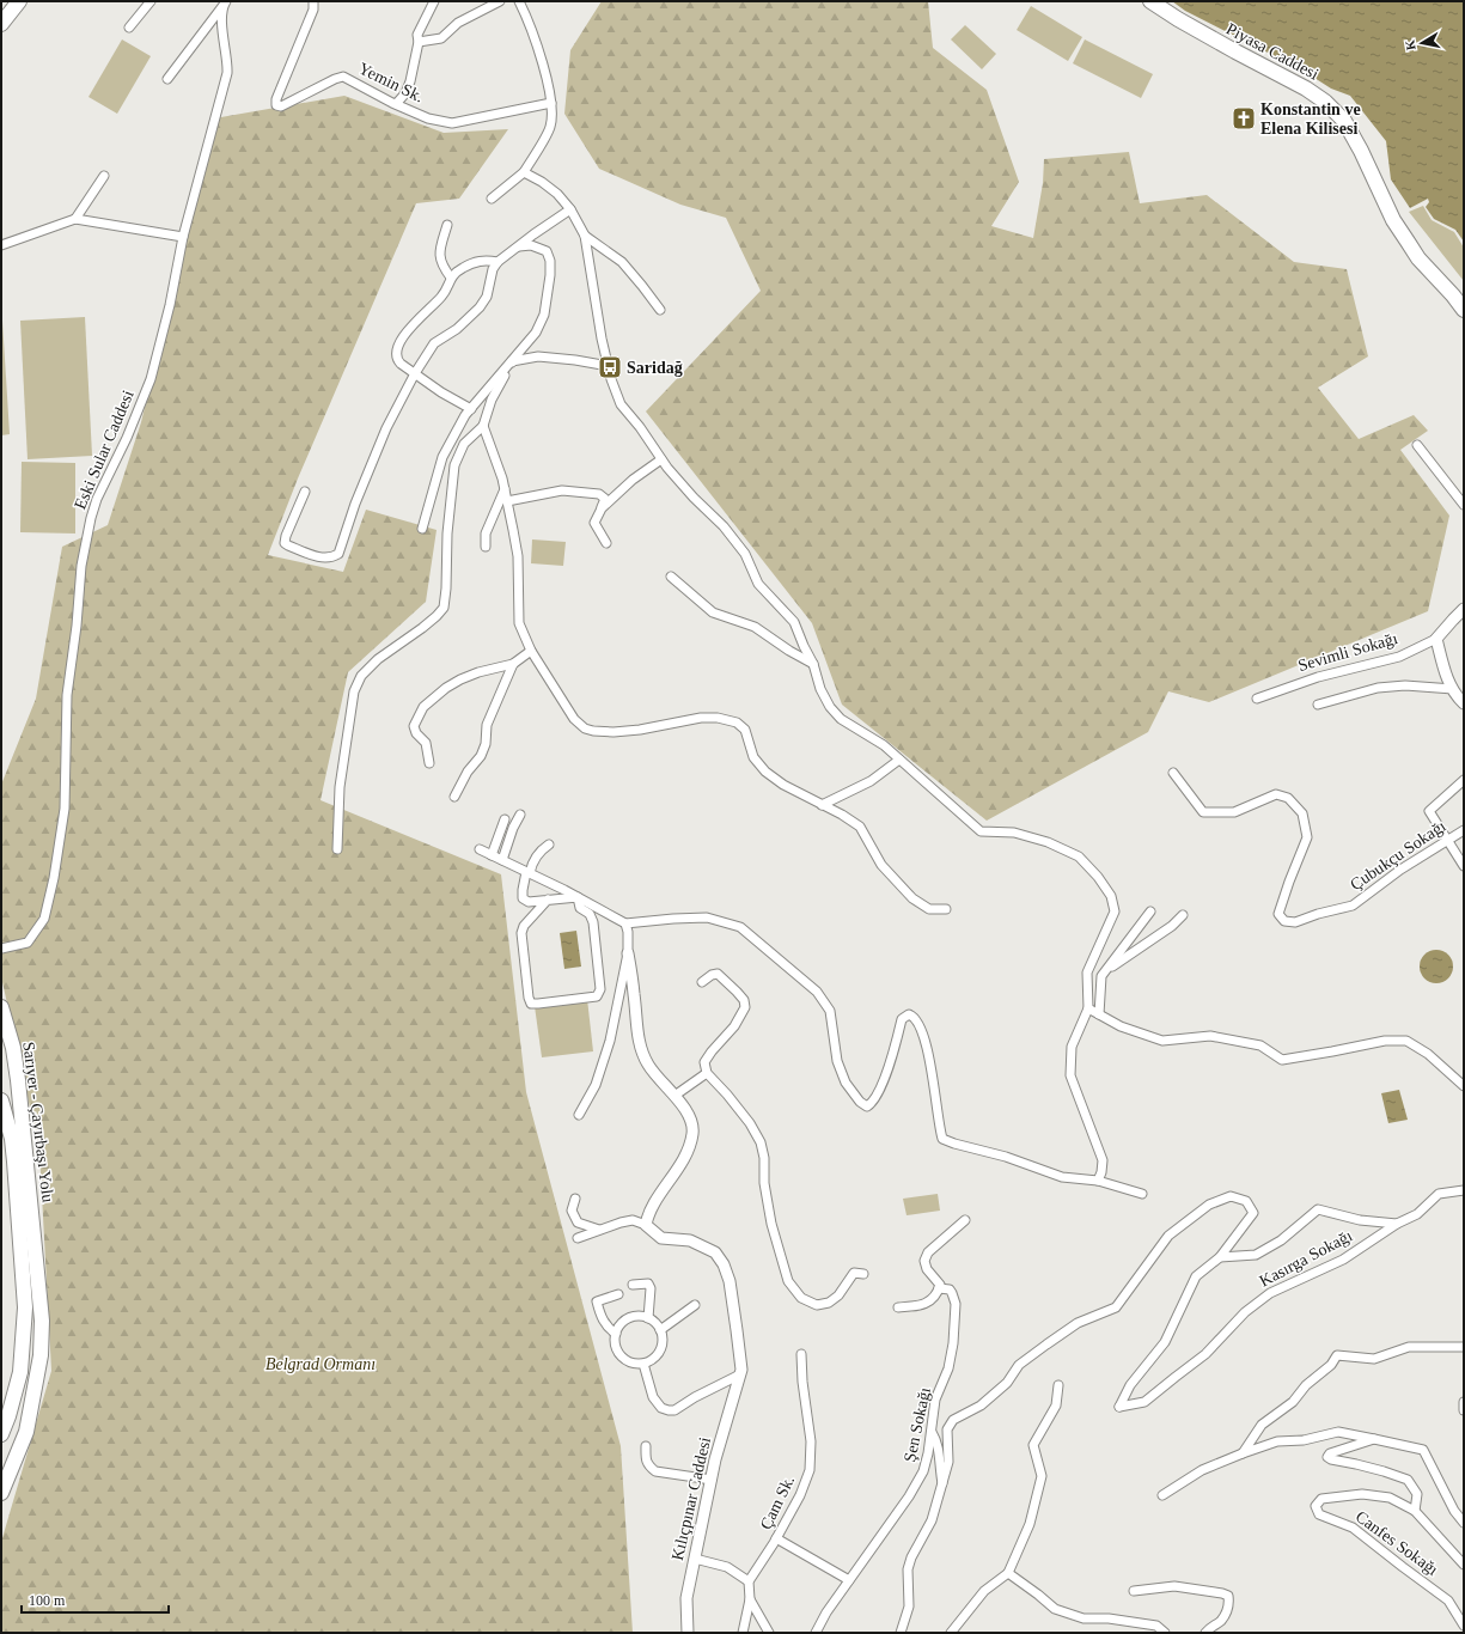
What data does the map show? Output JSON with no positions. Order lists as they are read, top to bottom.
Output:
{
  "streets": {
    "main road": ["Piyasa Caddesi", "Sarıyer - Çayırbaşı Yolu"],
    "street": [
      "Yemin Sk.",
      "Eski Sular Caddesi",
      "Sevimli Sokağı",
      "Çubukçu Sokağı",
      "Kasırga Sokağı",
      "Şen Sokağı",
      "Kılıçpınar Caddesi",
      "Çam Sk.",
      "Canfes Sokağı"
    ]
  },
  "parks": ["Belgrad Ormanı"],
  "places": {
    "church": ["Konstantin ve Elena Kilisesi"],
    "bus stop": ["Saridağ"]
  },
  "scale_bar": "100 m",
  "north": "left"
}
